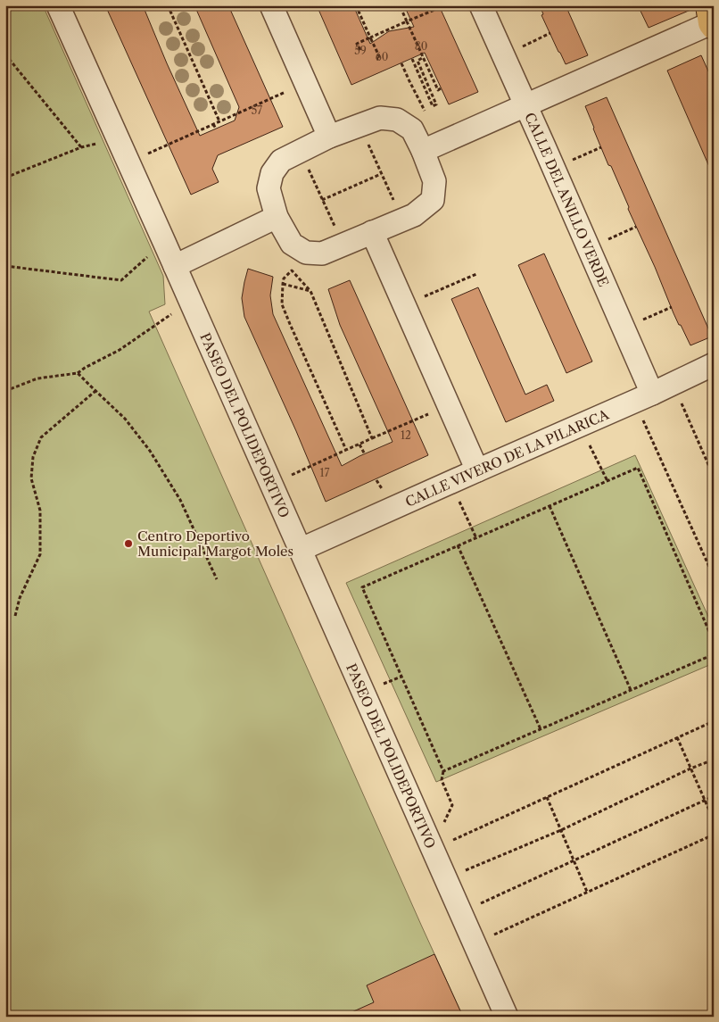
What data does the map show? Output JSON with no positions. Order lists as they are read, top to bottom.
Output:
{
  "streets": {
    "street": ["CALLE DEL ANILLO VERDE", "PASEO DEL POLIDEPORTIVO", "CALLE VIVERO DE LA PILARICA"]
  },
  "crossings": [
    ["CALLE DEL ANILLO VERDE", "CALLE VIVERO DE LA PILARICA"],
    ["PASEO DEL POLIDEPORTIVO", "CALLE VIVERO DE LA PILARICA"]
  ],
  "places": ["Centro Deportivo Municipal Margot Moles"],
  "house_numbers": [
    "80",
    "59",
    "60",
    "57",
    "12",
    "17"
  ]
}
